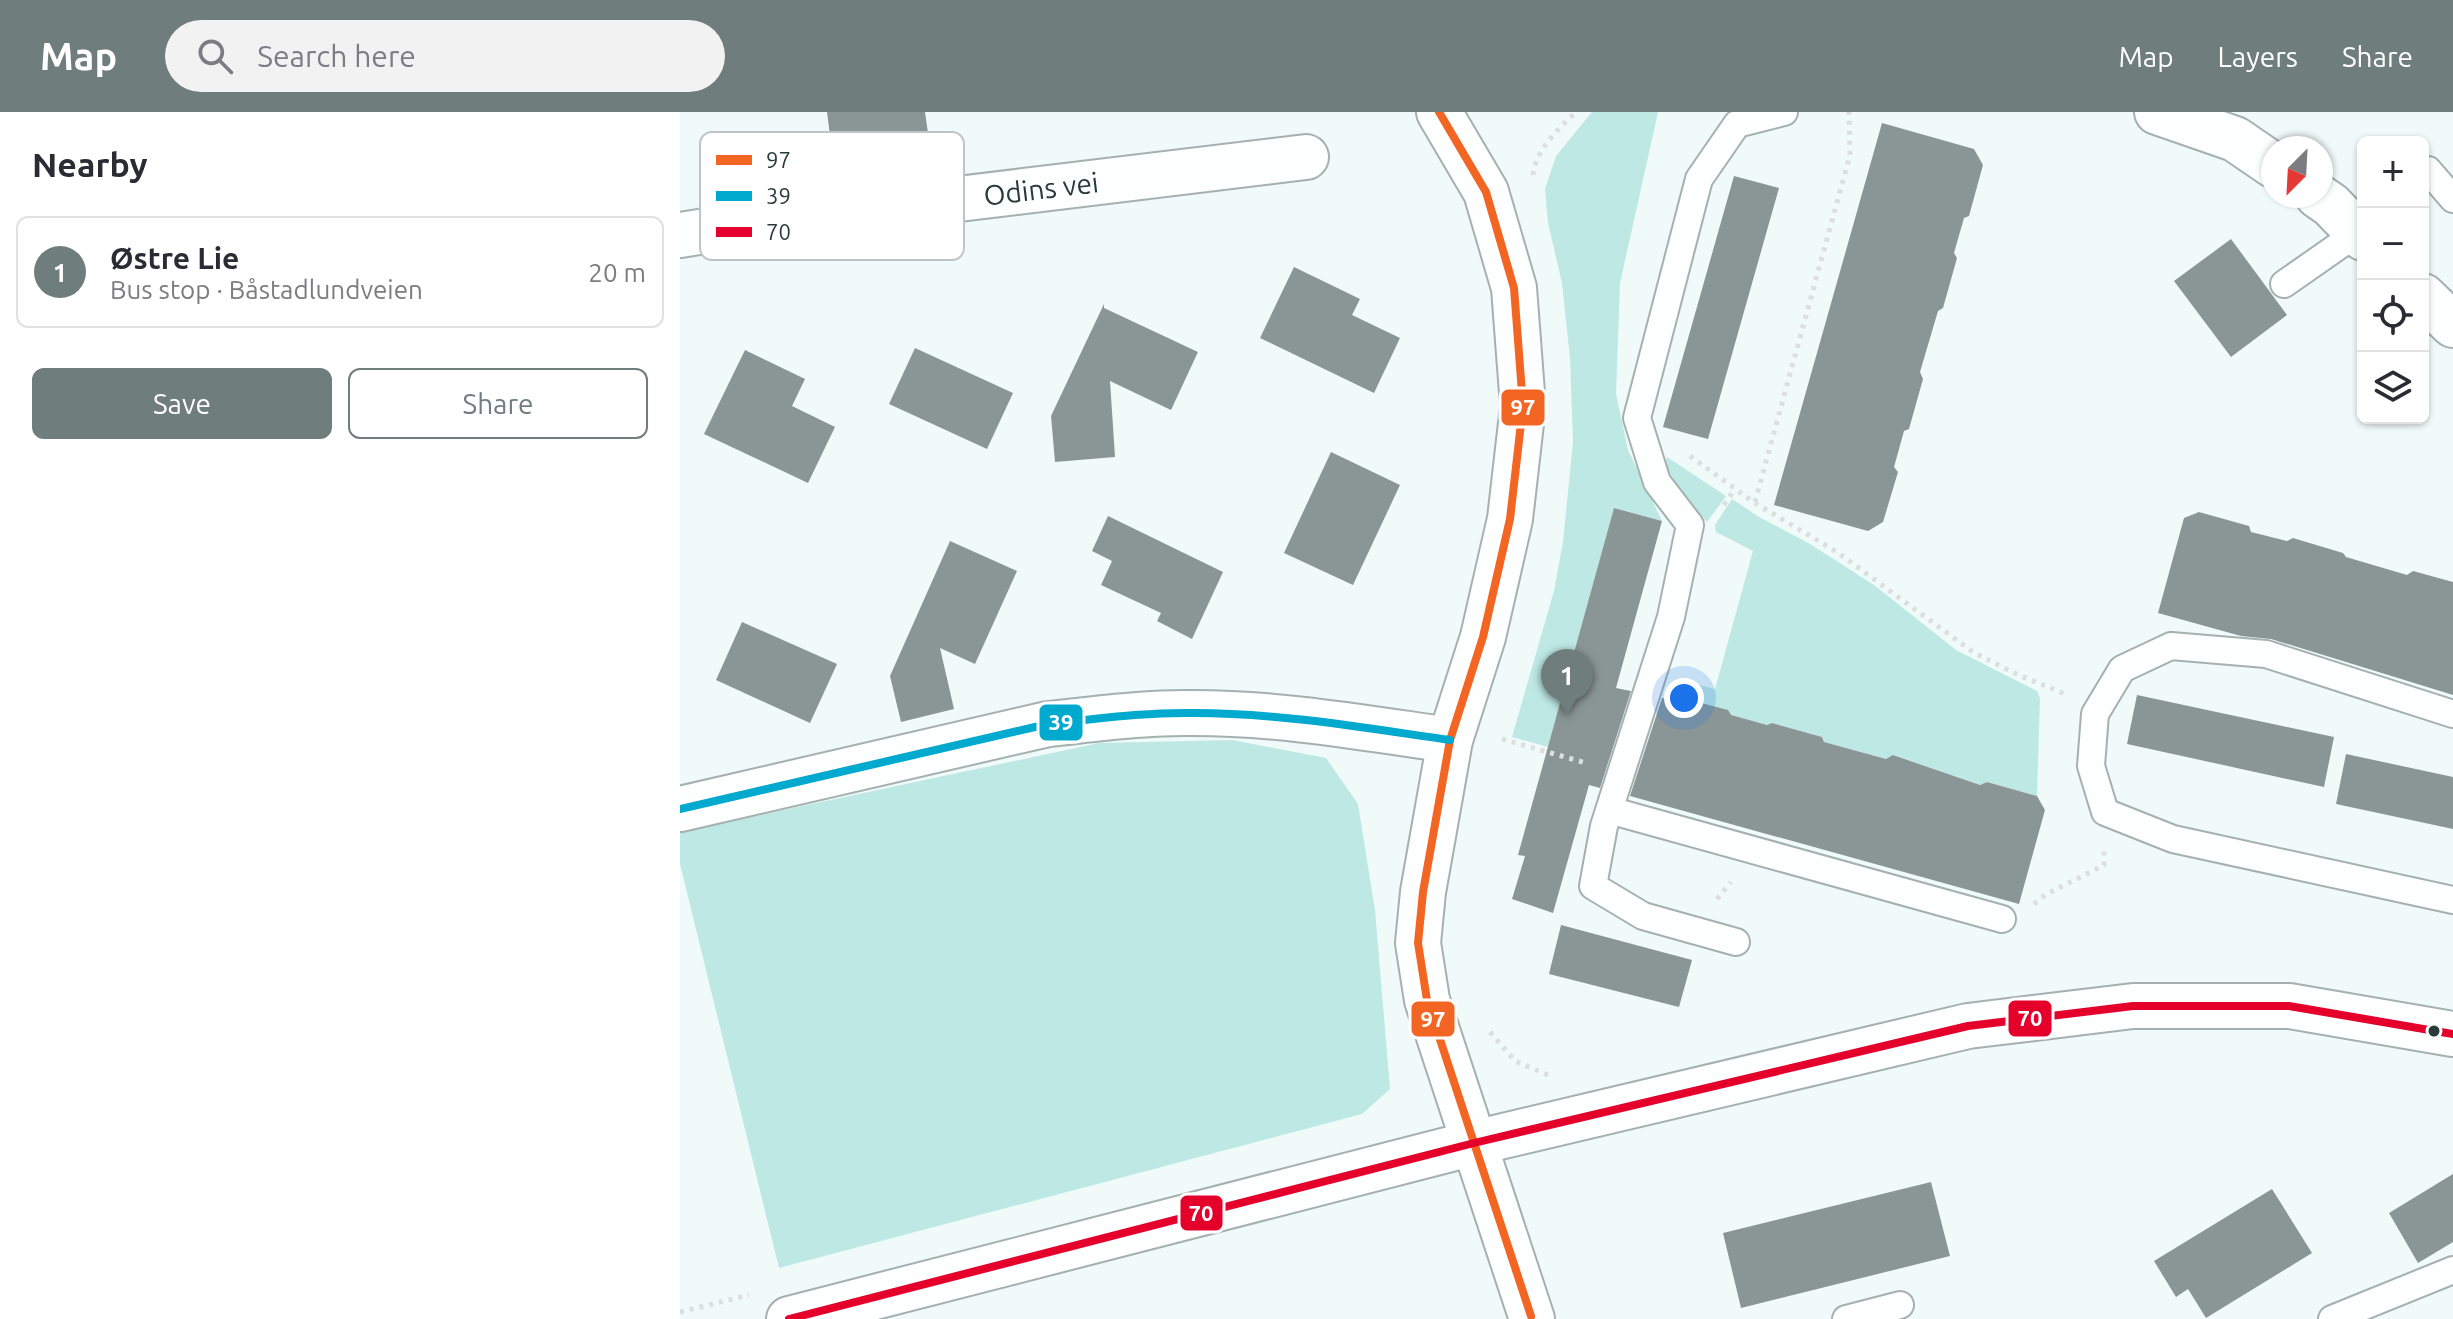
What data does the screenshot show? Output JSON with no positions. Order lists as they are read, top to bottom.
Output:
{
  "streets": {
    "street": ["Odins vei"]
  },
  "lines": ["transit line 97", "transit line 39", "transit line 70"],
  "legend": ["97", "39", "70"],
  "north": "bottom left",
  "page": {
    "header": "Map",
    "search": "Search here",
    "nav": ["Map", "Layers", "Share"],
    "heading": "Nearby",
    "map_buttons": ["+", "−"],
    "list": [
      {
        "mark": "1",
        "name": "Østre Lie",
        "note": "Bus stop · Båstadlundveien",
        "value": "20 m"
      }
    ],
    "buttons": ["Save", "Share"],
    "pins": "1"
  }
}
